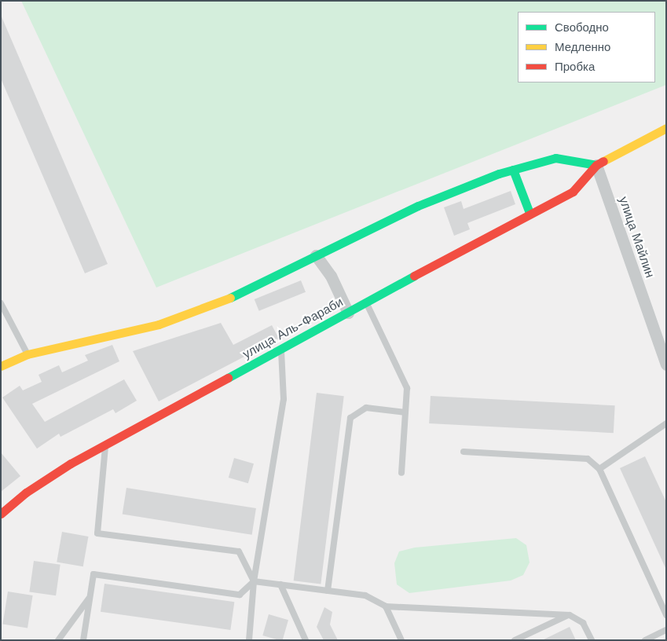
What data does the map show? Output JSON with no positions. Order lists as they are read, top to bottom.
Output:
{
  "streets": {
    "main road": ["улица Аль-Фараби"],
    "street": ["улица Майлин"]
  },
  "crossings": [
    ["улица Майлин", "улица Аль-Фараби"]
  ],
  "legend": ["Свободно", "Медленно", "Пробка"]
}
